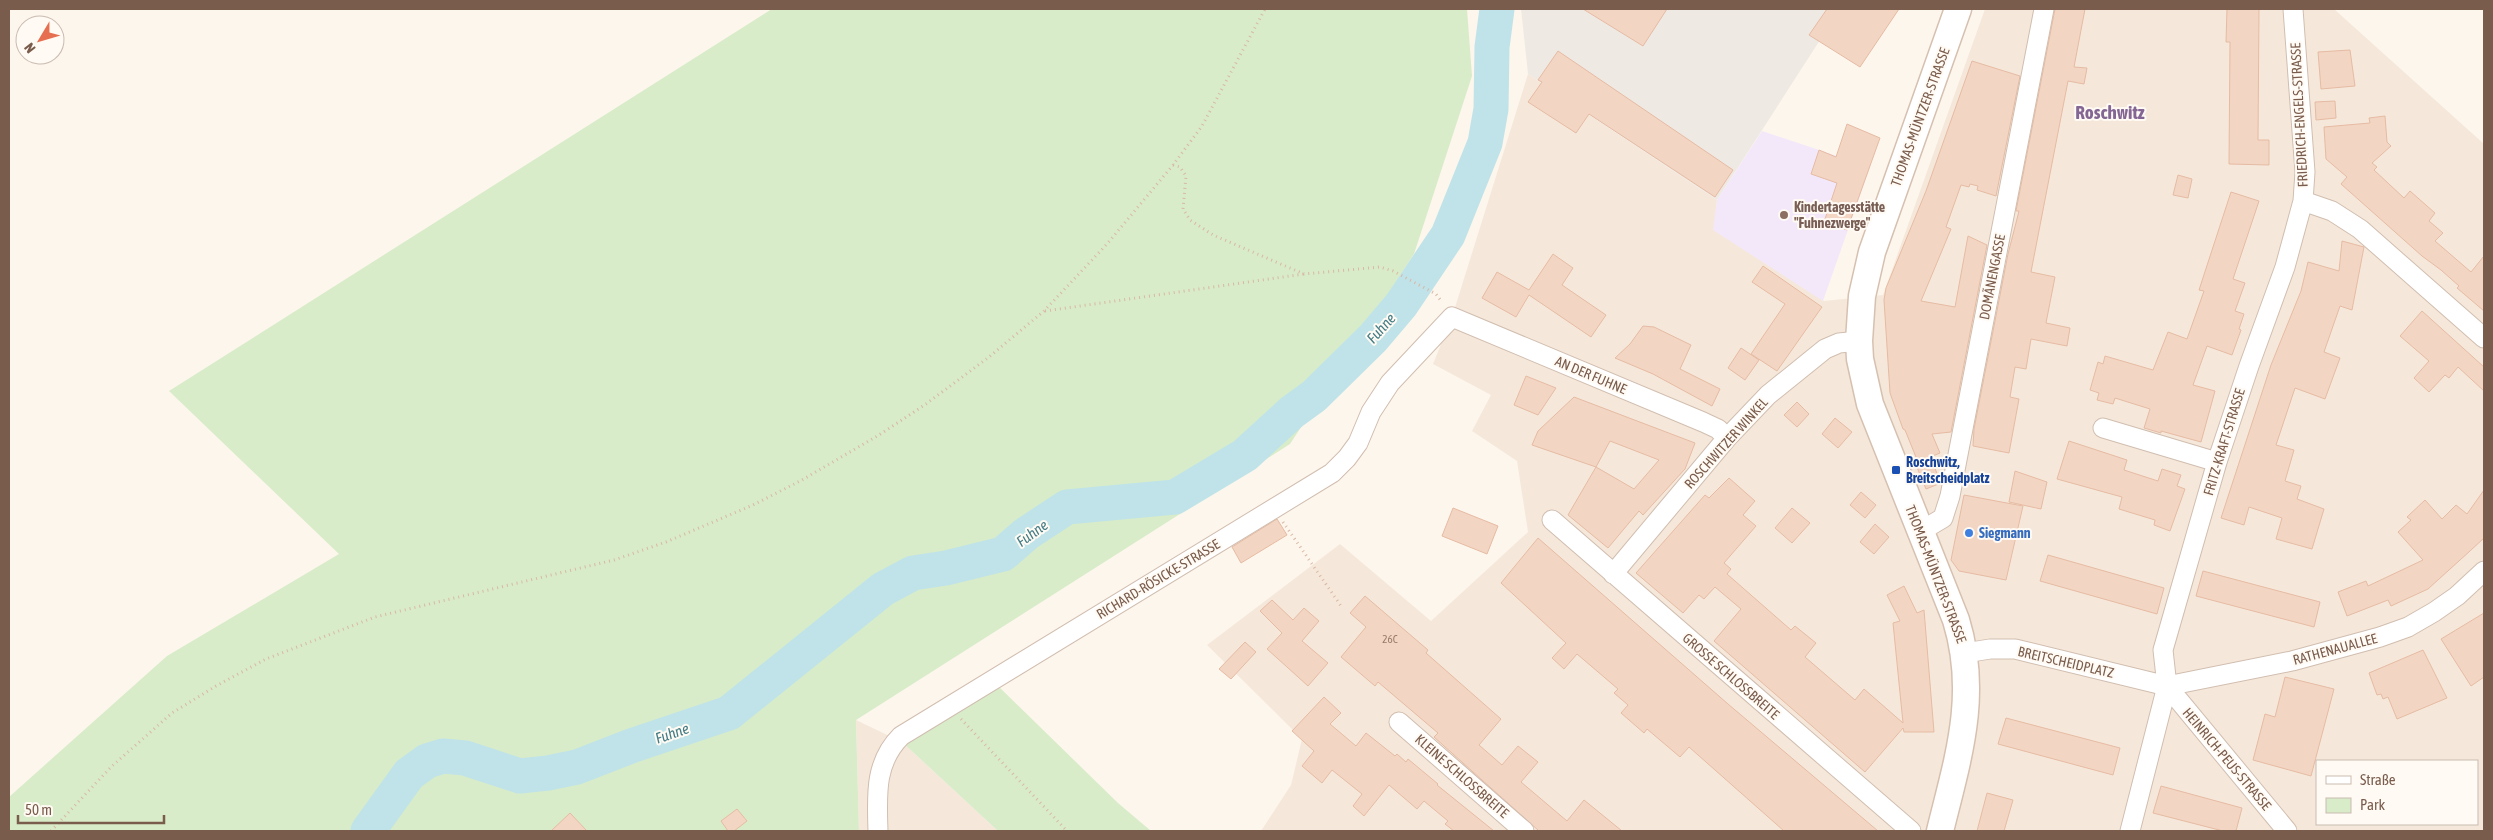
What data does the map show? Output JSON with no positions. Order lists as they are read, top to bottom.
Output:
{
  "streets": {
    "main road": ["THOMAS-MÜNTZER-STRASSE"],
    "street": [
      "FRIEDRICH-ENGELS-STRASSE",
      "DOMÄNENGASSE",
      "AN DER FUHNE",
      "FRITZ-KRAFT-STRASSE",
      "ROSCHWITZER WINKEL",
      "RICHARD-RÖSICKE-STRASSE",
      "RATHENAUALLEE",
      "BREITSCHEIDPLATZ",
      "GROSSE SCHLOSSBREITE",
      "HEINRICH-PEUS-STRASSE",
      "KLEINE SCHLOSSBREITE"
    ]
  },
  "crossings": [
    ["FRIEDRICH-ENGELS-STRASSE", "FRITZ-KRAFT-STRASSE"],
    ["THOMAS-MÜNTZER-STRASSE", "DOMÄNENGASSE"],
    ["THOMAS-MÜNTZER-STRASSE", "ROSCHWITZER WINKEL"],
    ["THOMAS-MÜNTZER-STRASSE", "BREITSCHEIDPLATZ"],
    ["AN DER FUHNE", "ROSCHWITZER WINKEL"],
    ["AN DER FUHNE", "RICHARD-RÖSICKE-STRASSE"],
    ["FRITZ-KRAFT-STRASSE", "RATHENAUALLEE"],
    ["FRITZ-KRAFT-STRASSE", "BREITSCHEIDPLATZ"],
    ["FRITZ-KRAFT-STRASSE", "HEINRICH-PEUS-STRASSE"],
    ["ROSCHWITZER WINKEL", "GROSSE SCHLOSSBREITE"],
    ["RATHENAUALLEE", "BREITSCHEIDPLATZ"],
    ["RATHENAUALLEE", "HEINRICH-PEUS-STRASSE"],
    ["BREITSCHEIDPLATZ", "HEINRICH-PEUS-STRASSE"]
  ],
  "districts": ["Roschwitz"],
  "water": ["Fuhne"],
  "places": {
    "other": ["Kindertagesstätte \"Fuhnezwerge\"", "Siegmann"],
    "transit": ["Roschwitz, Breitscheidplatz"]
  },
  "house_numbers": ["26C"],
  "legend": ["Straße", "Park"],
  "scale_bar": "50 m",
  "north": "bottom left"
}
